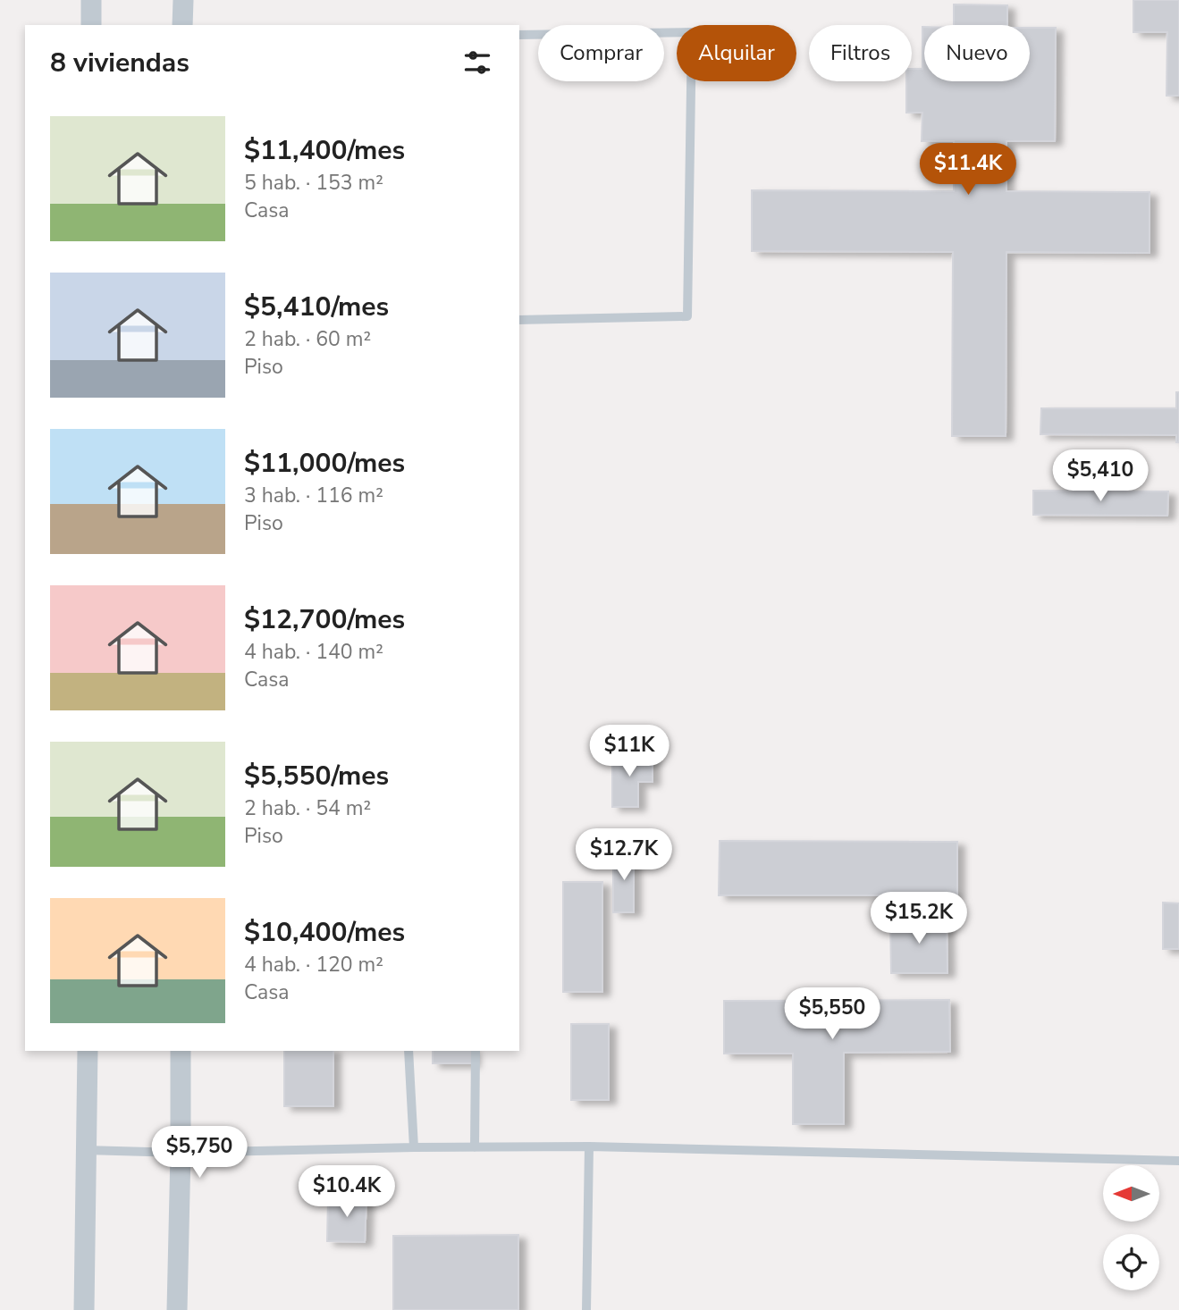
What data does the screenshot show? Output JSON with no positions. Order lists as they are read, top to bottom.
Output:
{
  "north": "left",
  "page": {
    "chip": [
      "Comprar",
      "Alquilar",
      "Filtros",
      "Nuevo"
    ],
    "heading": "8 viviendas",
    "list": [
      {
        "name": "$11,400/mes",
        "note": "5 hab. · 153 m² · Casa"
      },
      {
        "name": "$5,410/mes",
        "note": "2 hab. · 60 m² · Piso"
      },
      {
        "name": "$11,000/mes",
        "note": "3 hab. · 116 m² · Piso"
      },
      {
        "name": "$12,700/mes",
        "note": "4 hab. · 140 m² · Casa"
      },
      {
        "name": "$5,550/mes",
        "note": "2 hab. · 54 m² · Piso"
      },
      {
        "name": "$10,400/mes",
        "note": "4 hab. · 120 m² · Casa"
      }
    ],
    "price": [
      "$11.4K",
      "$5,410",
      "$11K",
      "$12.7K",
      "$15.2K",
      "$5,550",
      "$5,750",
      "$10.4K"
    ]
  }
}
